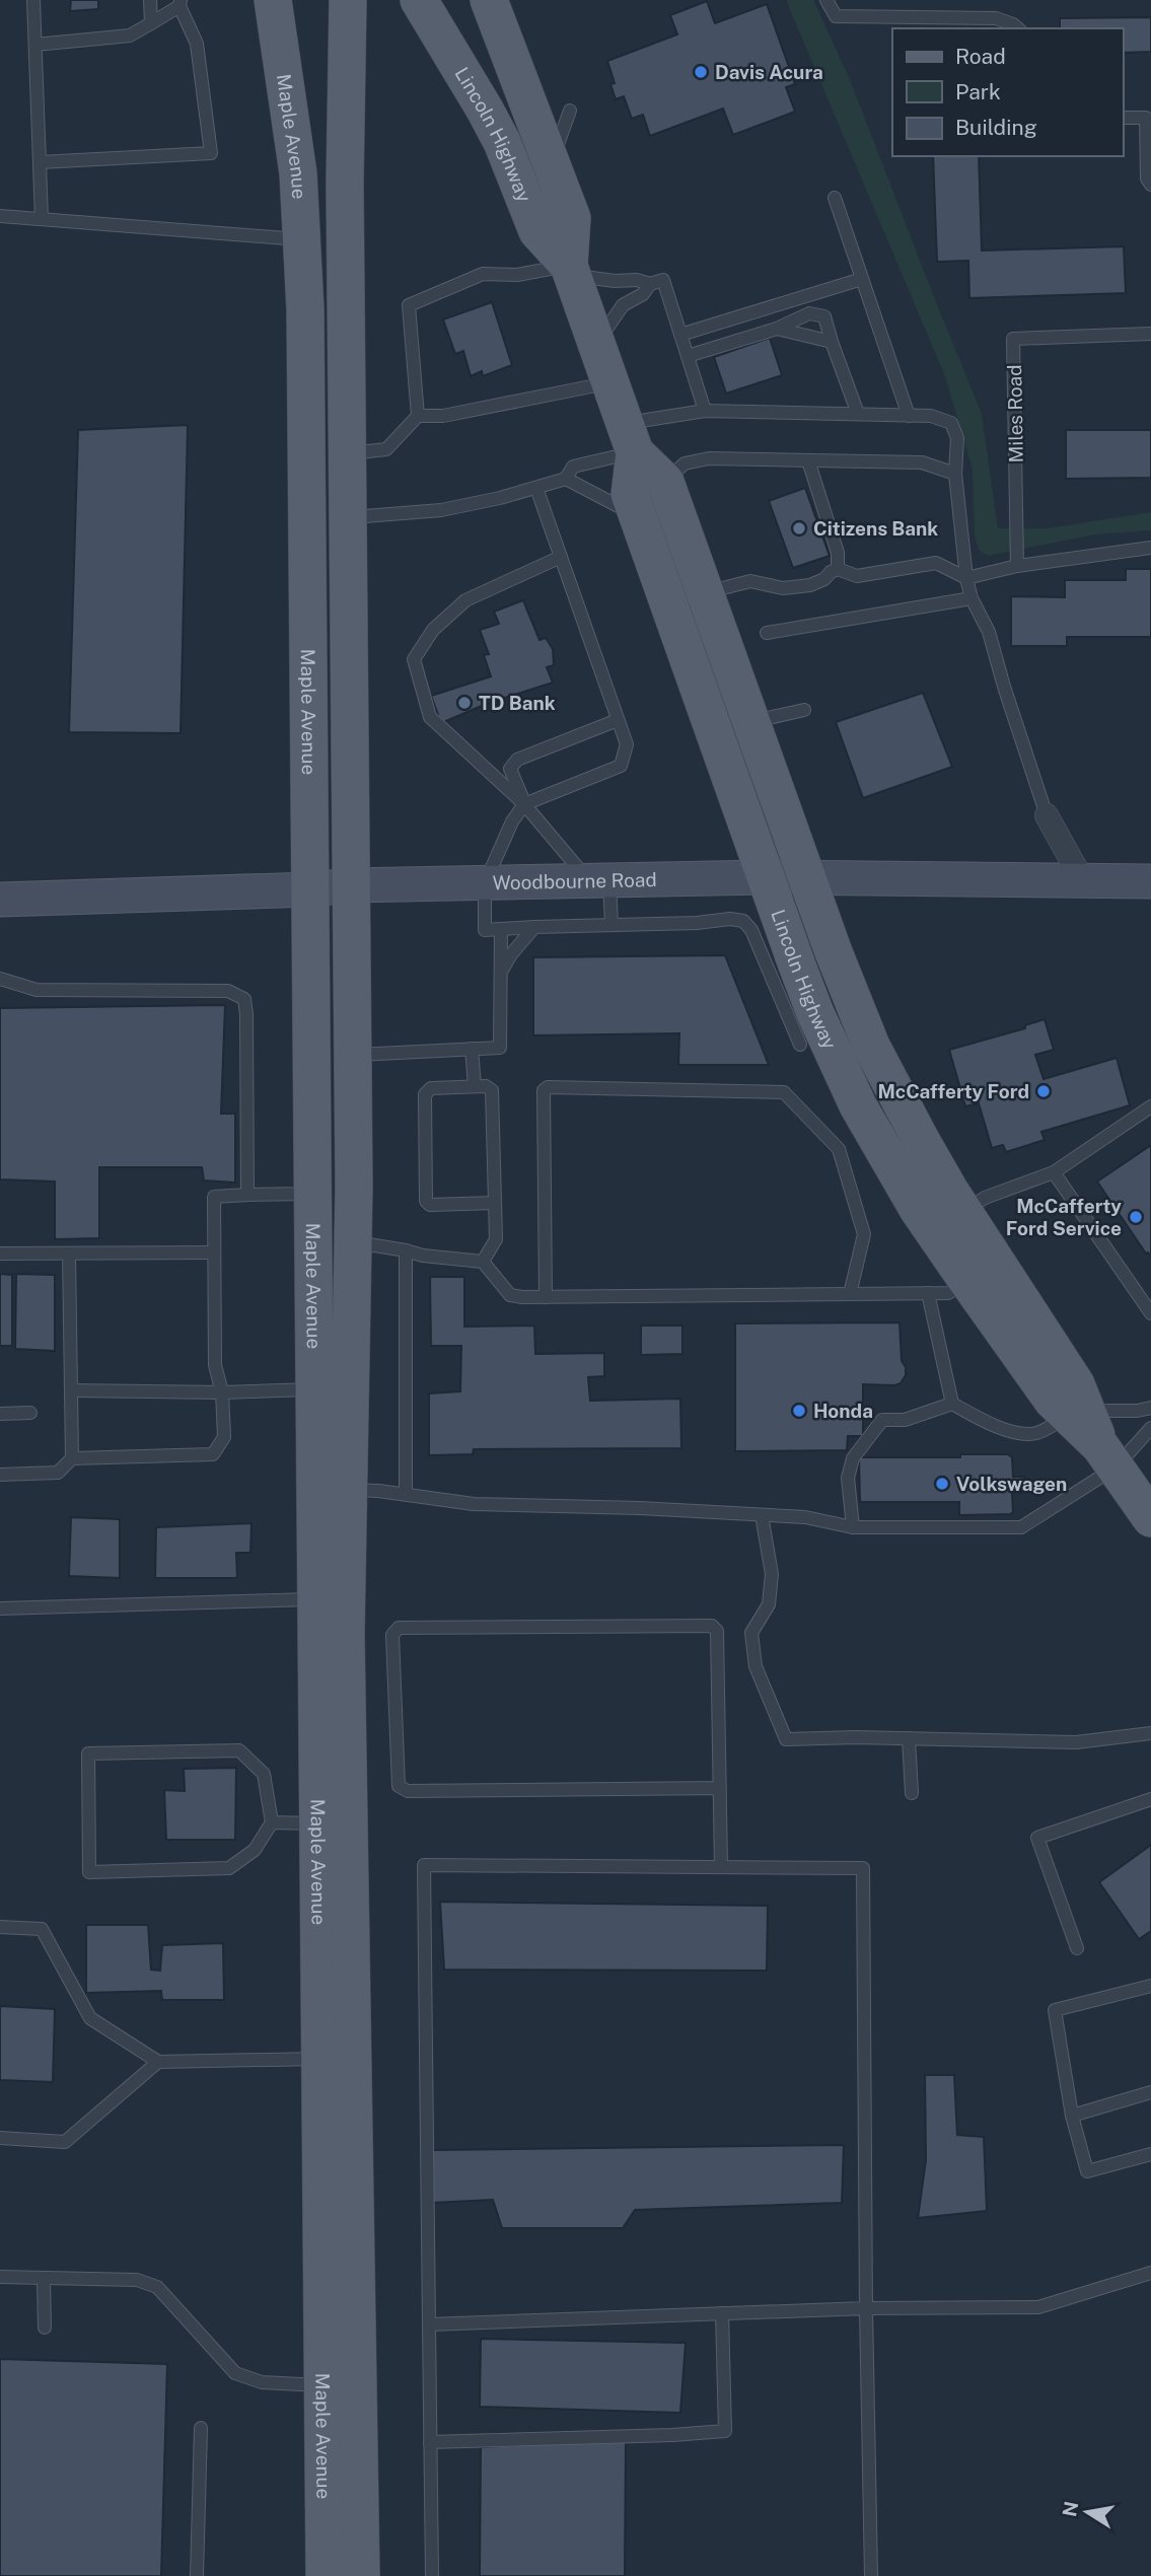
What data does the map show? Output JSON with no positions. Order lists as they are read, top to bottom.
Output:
{
  "streets": {
    "main road": ["Lincoln Highway", "Maple Avenue", "Woodbourne Road"],
    "lane": ["Miles Road"]
  },
  "crossings": [
    ["Lincoln Highway", "Woodbourne Road"],
    ["Maple Avenue", "Woodbourne Road"]
  ],
  "places": [
    "Davis Acura",
    "Citizens Bank",
    "TD Bank",
    "McCafferty Ford",
    "McCafferty Ford Service",
    "Honda",
    "Volkswagen"
  ],
  "legend": ["Road", "Park", "Building"],
  "north": "left"
}
